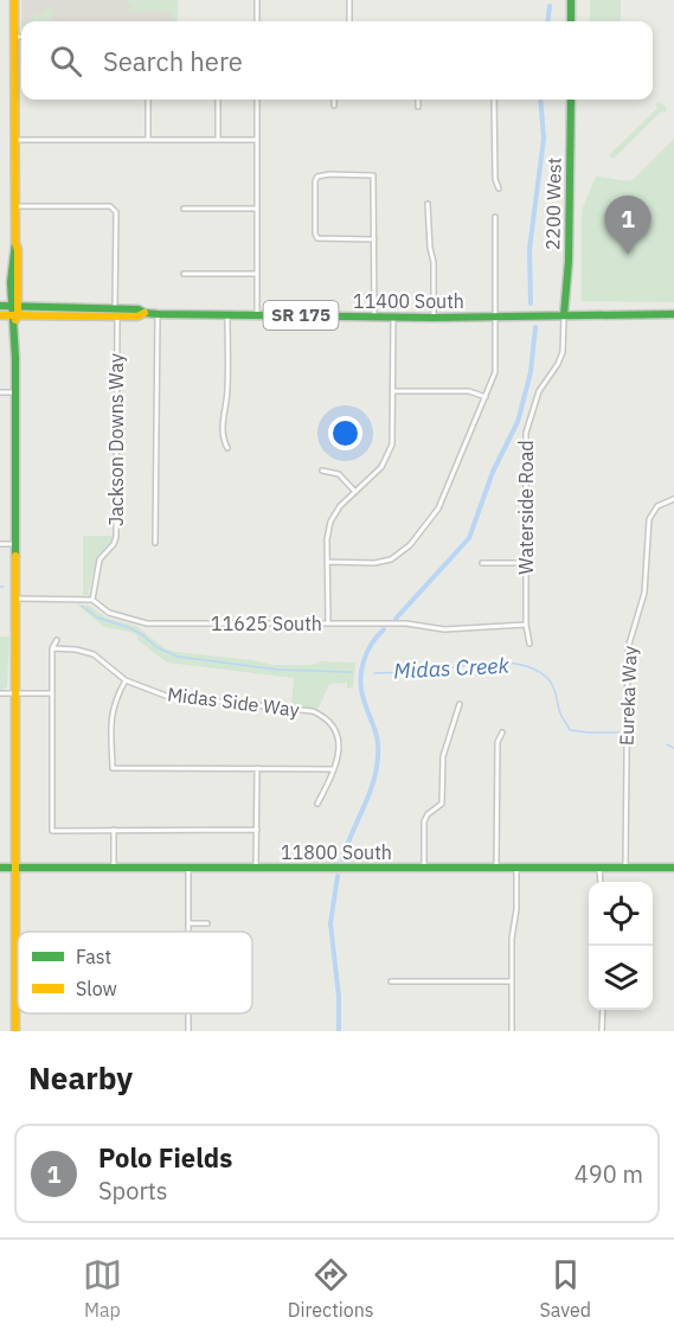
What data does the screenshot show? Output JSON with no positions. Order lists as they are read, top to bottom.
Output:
{
  "streets": {
    "main road": [
      "2200 West",
      "11400 South",
      "SR 175",
      "11800 South"
    ],
    "street": [
      "Jackson Downs Way",
      "Waterside Road",
      "11625 South",
      "Eureka Way",
      "Midas Side Way"
    ]
  },
  "crossings": [
    ["2200 West", "11400 South"],
    ["2200 West", "Waterside Road"],
    ["11400 South", "Jackson Downs Way"],
    ["11400 South", "Waterside Road"],
    ["Jackson Downs Way", "11625 South"],
    ["Waterside Road", "11625 South"],
    ["Eureka Way", "11800 South"]
  ],
  "water": ["Midas Creek"],
  "legend": ["Fast", "Slow"],
  "page": {
    "search": "Search here",
    "pins": "1",
    "heading": "Nearby",
    "list": [
      {
        "mark": "1",
        "name": "Polo Fields",
        "note": "Sports",
        "value": "490 m"
      }
    ],
    "nav": ["Map", "Directions", "Saved"]
  }
}
